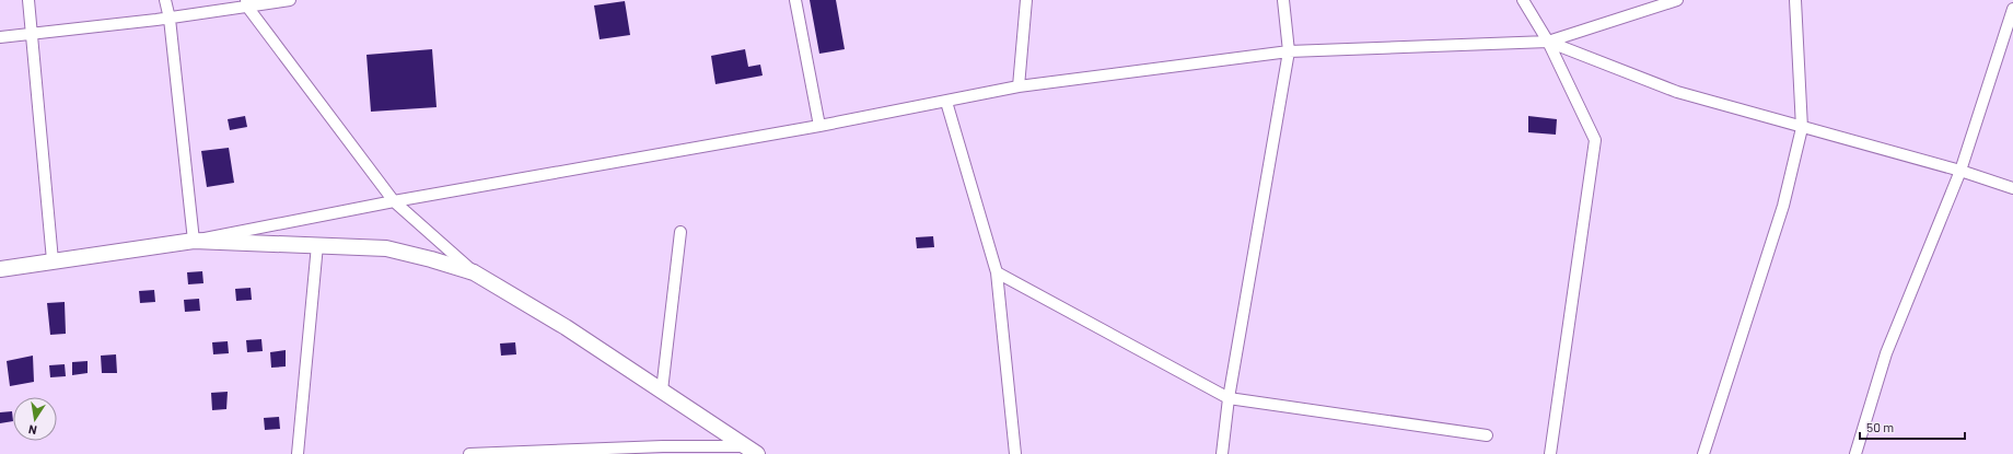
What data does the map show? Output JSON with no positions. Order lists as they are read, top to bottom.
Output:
{
  "scale_bar": "50 m",
  "north": "bottom"
}
